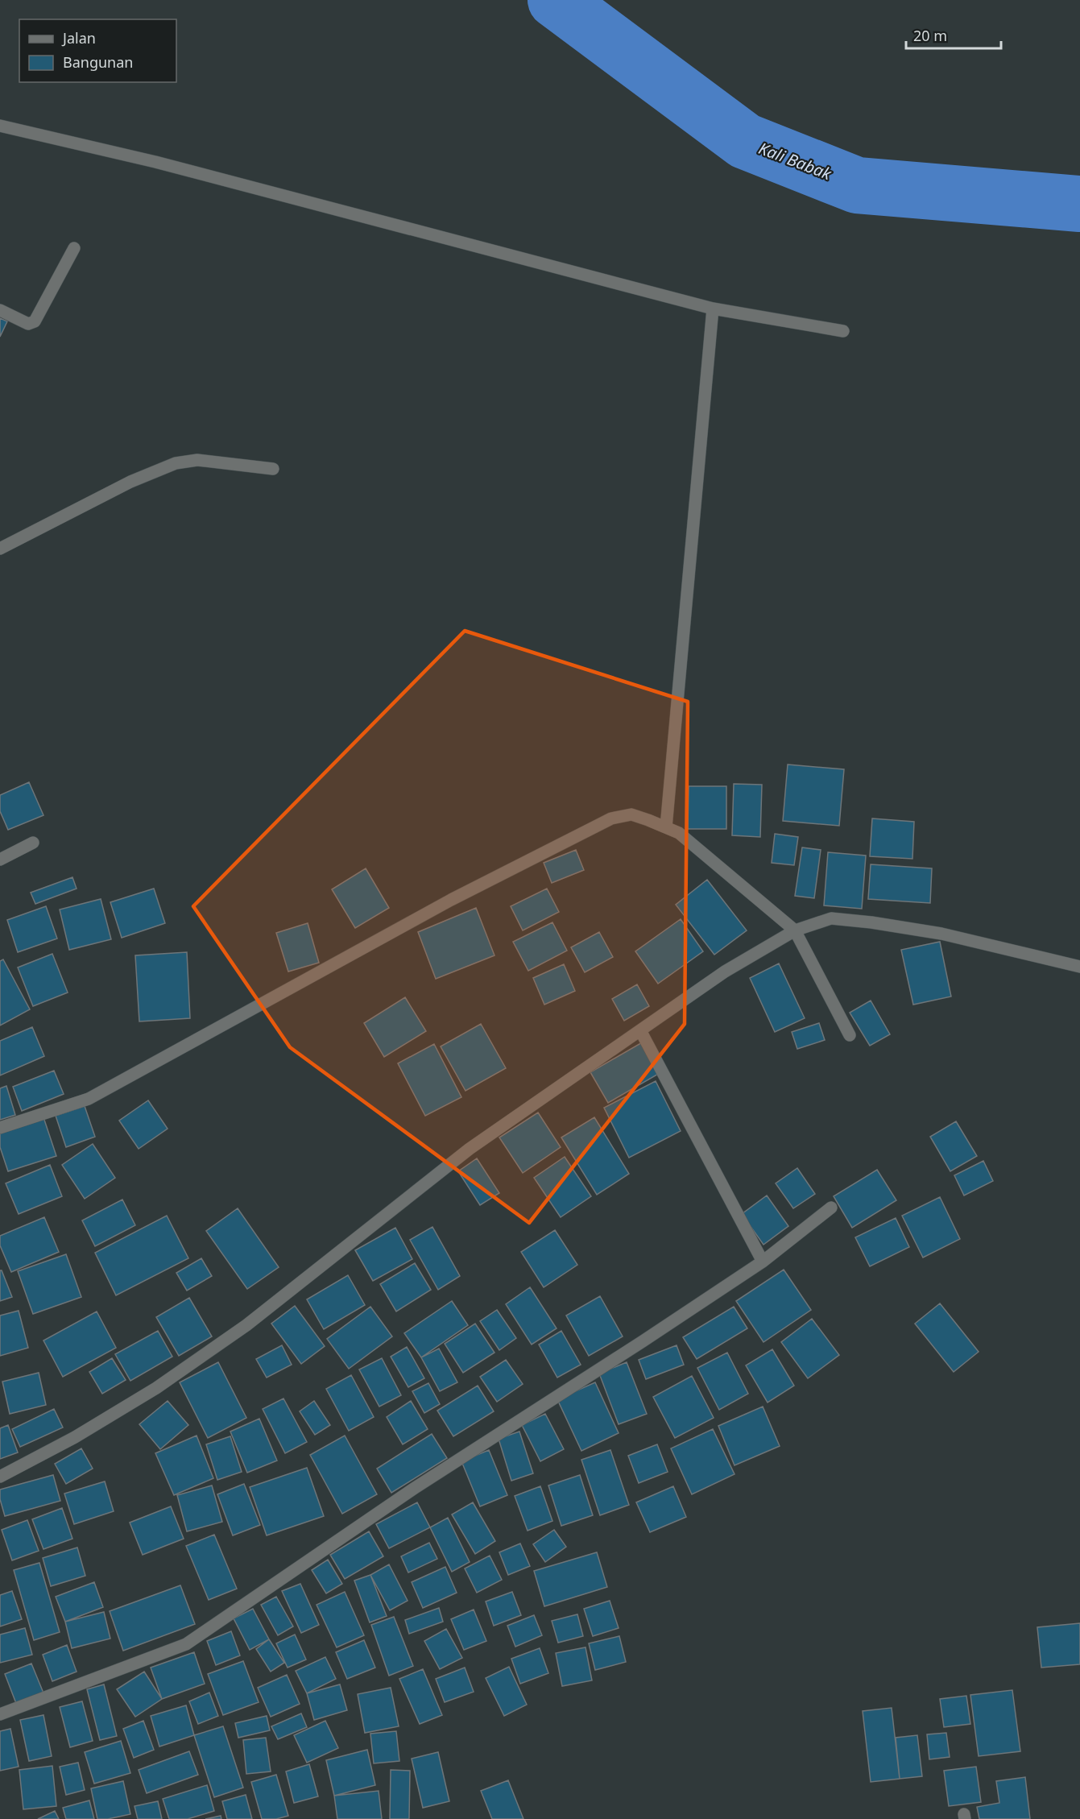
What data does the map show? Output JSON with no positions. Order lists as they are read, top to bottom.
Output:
{
  "water": ["Kali Babak"],
  "legend": ["Jalan", "Bangunan"],
  "scale_bar": "20 m"
}
